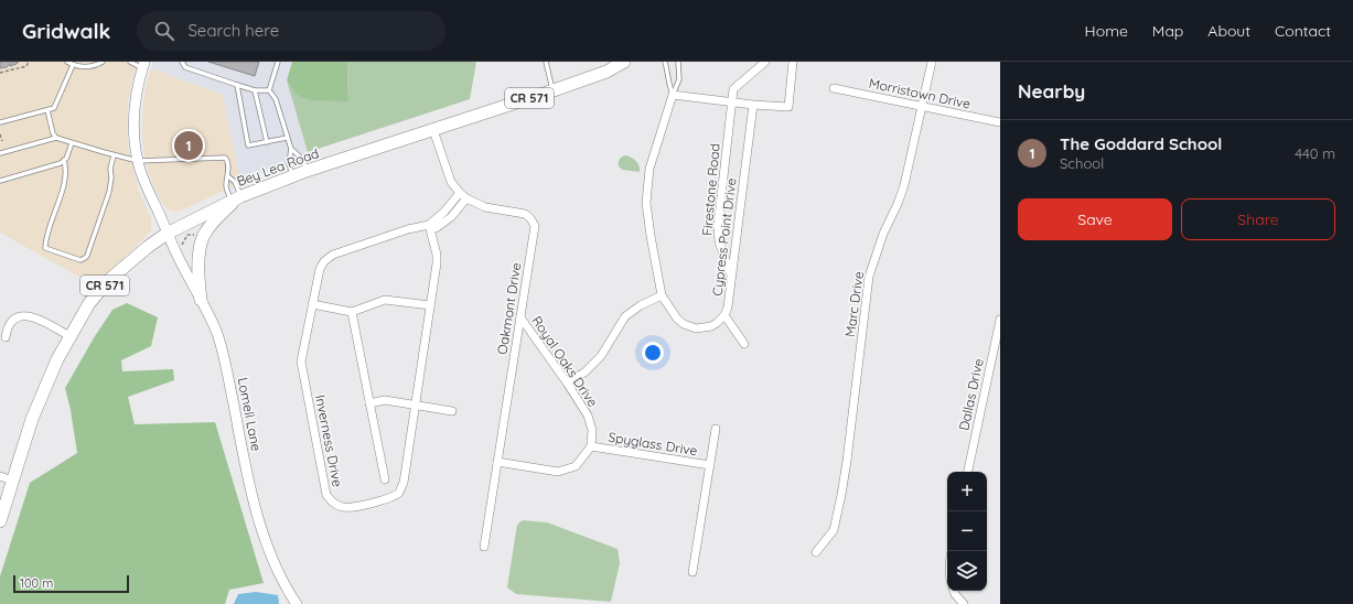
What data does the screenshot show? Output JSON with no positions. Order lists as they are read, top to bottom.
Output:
{
  "streets": {
    "main road": ["CR 571", "Bey Lea Road"],
    "street": [
      "Morristown Drive",
      "Firestone Road",
      "Cypress Point Drive",
      "Marc Drive",
      "Oakmont Drive",
      "Royal Oaks Drive",
      "Dallas Drive",
      "Lomell Lane",
      "Inverness Drive",
      "Spyglass Drive"
    ]
  },
  "crossings": [
    ["Morristown Drive", "Marc Drive"],
    ["CR 571", "Bey Lea Road"],
    ["Bey Lea Road", "Oakmont Drive"],
    ["Bey Lea Road", "Lomell Lane"],
    ["Firestone Road", "Cypress Point Drive"],
    ["Oakmont Drive", "Royal Oaks Drive"],
    ["Oakmont Drive", "Inverness Drive"],
    ["Royal Oaks Drive", "Spyglass Drive"]
  ],
  "scale_bar": "100 m",
  "page": {
    "header": "Gridwalk",
    "search": "Search here",
    "nav": [
      "Home",
      "Map",
      "About",
      "Contact"
    ],
    "heading": "Nearby",
    "list": [
      {
        "mark": "1",
        "name": "The Goddard School",
        "note": "School",
        "value": "440 m"
      }
    ],
    "pins": "1",
    "buttons": ["Save", "Share"],
    "map_buttons": ["+", "−"],
    "scale": "100 m"
  }
}
